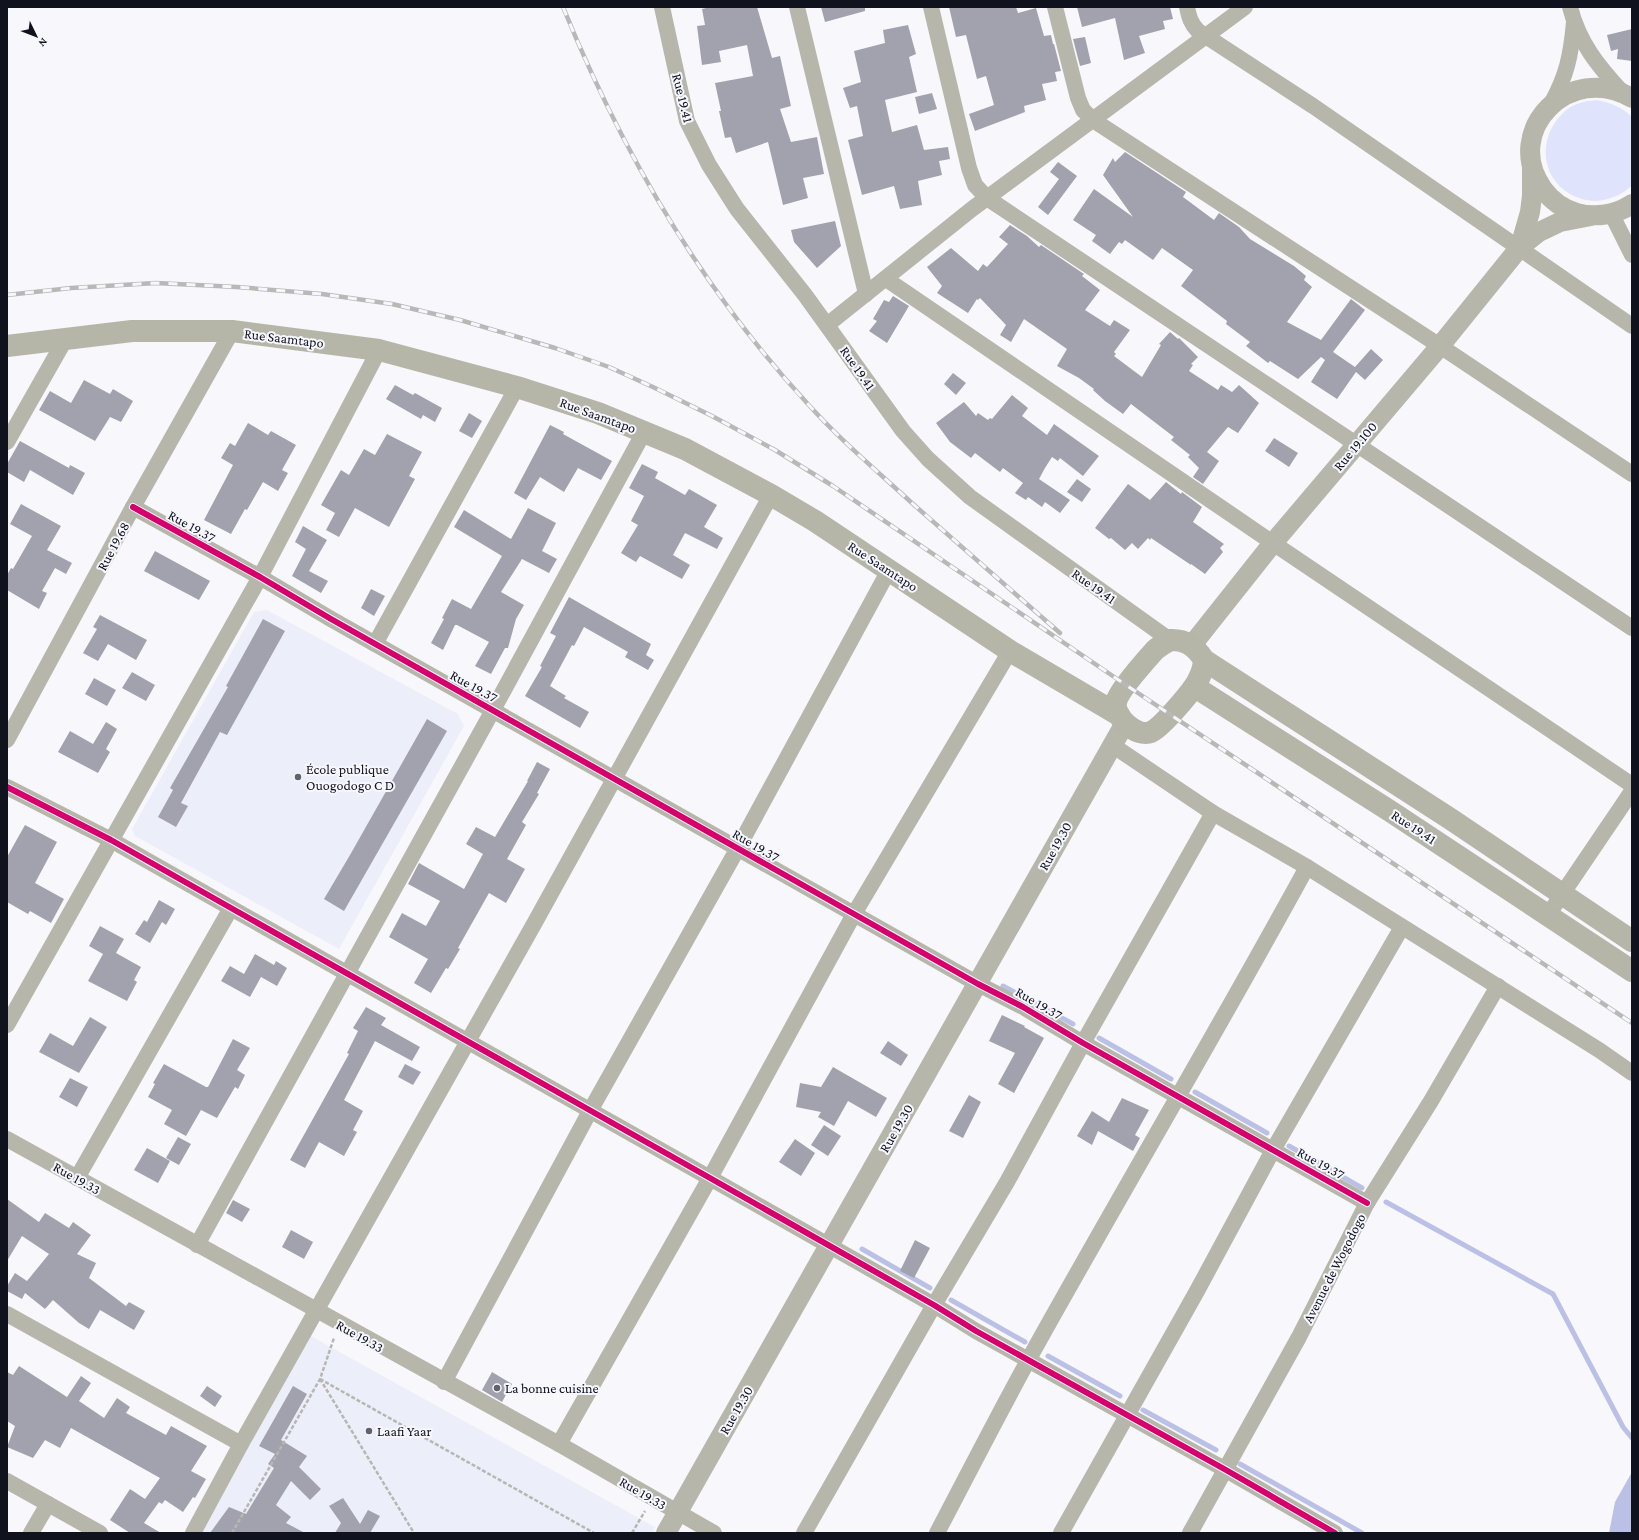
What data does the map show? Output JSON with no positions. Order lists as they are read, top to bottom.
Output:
{
  "streets": {
    "main road": ["Rue 19.41", "Rue Saamtapo"],
    "street": [
      "Rue 19.100",
      "Rue 19.37",
      "Rue 19.68",
      "Rue 19.30",
      "Rue 19.33",
      "Avenue de Wogodogo"
    ]
  },
  "crossings": [
    ["Rue 19.41", "Rue Saamtapo"],
    ["Rue 19.41", "Rue 19.100"],
    ["Rue Saamtapo", "Rue 19.68"],
    ["Rue Saamtapo", "Rue 19.30"],
    ["Rue 19.37", "Rue 19.68"],
    ["Rue 19.37", "Rue 19.30"],
    ["Rue 19.37", "Avenue de Wogodogo"],
    ["Rue 19.30", "Rue 19.33"]
  ],
  "places": ["École publique Ouogodogo C D", "La bonne cuisine", "Laafi Yaar"],
  "north": "bottom right"
}
